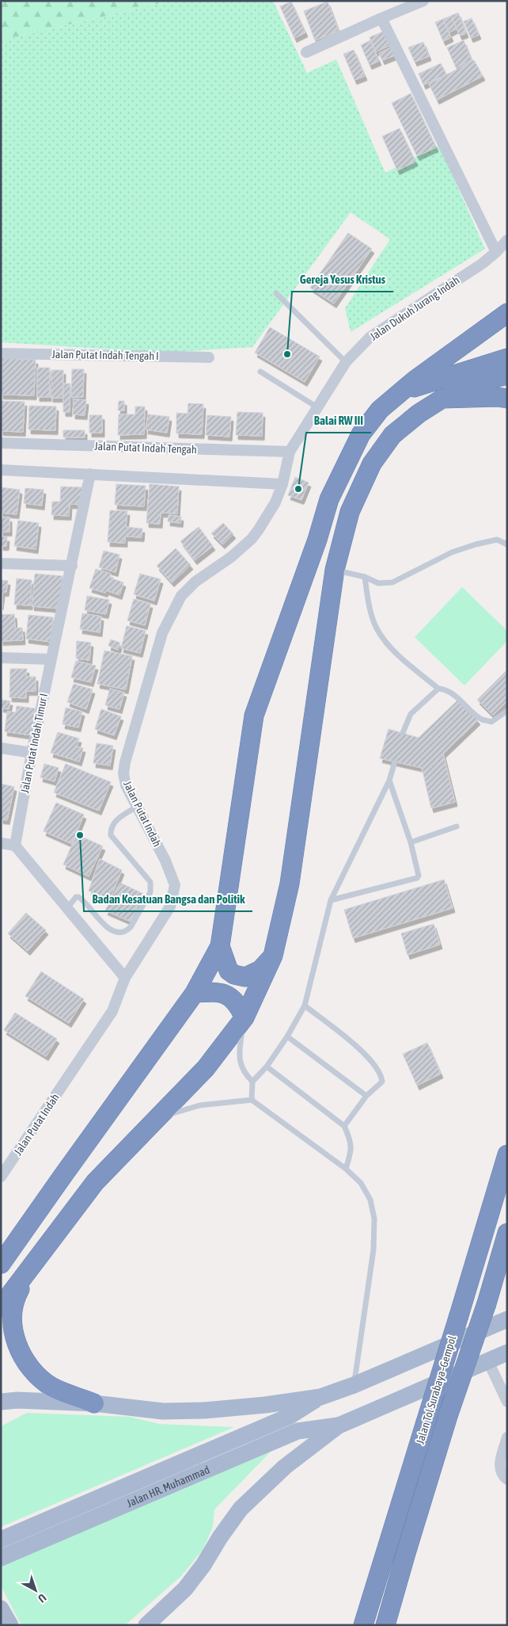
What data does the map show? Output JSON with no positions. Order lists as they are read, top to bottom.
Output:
{
  "streets": {
    "highway": ["Jalan Tol Surabaya–Gempol"],
    "main road": ["Jalan HR. Muhammad"],
    "street": [
      "Jalan Dukuh Jurang Indah",
      "Jalan Putat Indah Tengah I",
      "Jalan Putat Indah Tengah",
      "Jalan Putat Indah Timur I",
      "Jalan Putat Indah"
    ]
  },
  "crossings": [
    ["Jalan Dukuh Jurang Indah", "Jalan Putat Indah Tengah"],
    ["Jalan Dukuh Jurang Indah", "Jalan Putat Indah"],
    ["Jalan Putat Indah Tengah", "Jalan Putat Indah"]
  ],
  "places": ["Gereja Yesus Kristus", "Balai RW III", "Badan Kesatuan Bangsa dan Politik"],
  "north": "bottom right"
}
